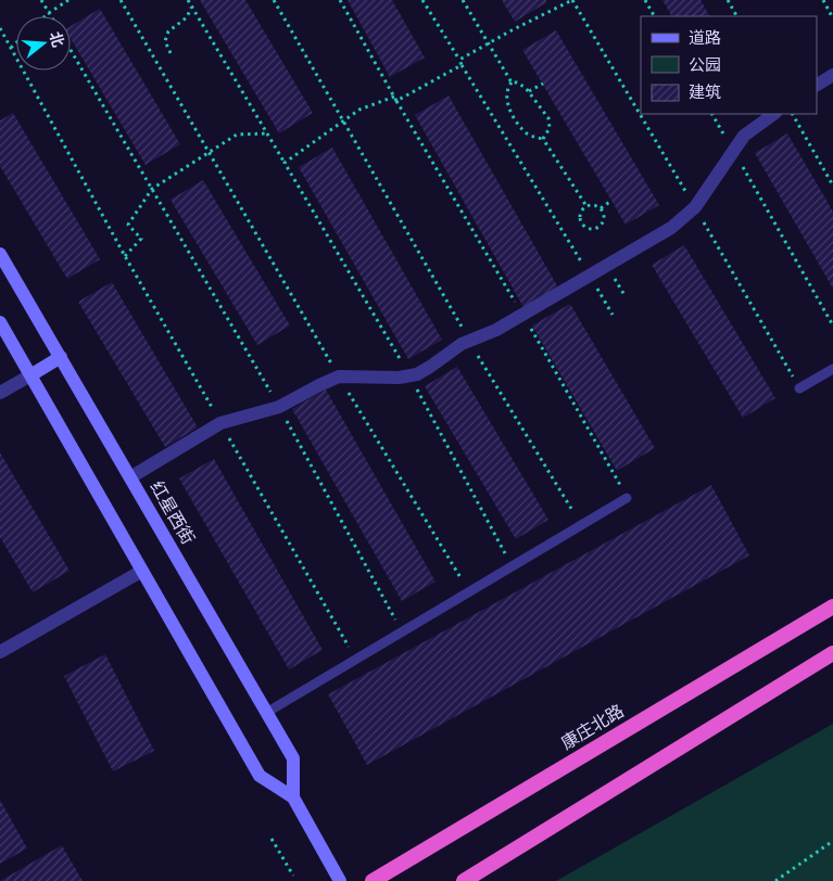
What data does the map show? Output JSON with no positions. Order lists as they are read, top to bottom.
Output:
{
  "streets": {
    "highway": ["康庄北路"],
    "main road": ["红星西街"]
  },
  "legend": ["道路", "公园", "建筑"],
  "north": "right"
}
